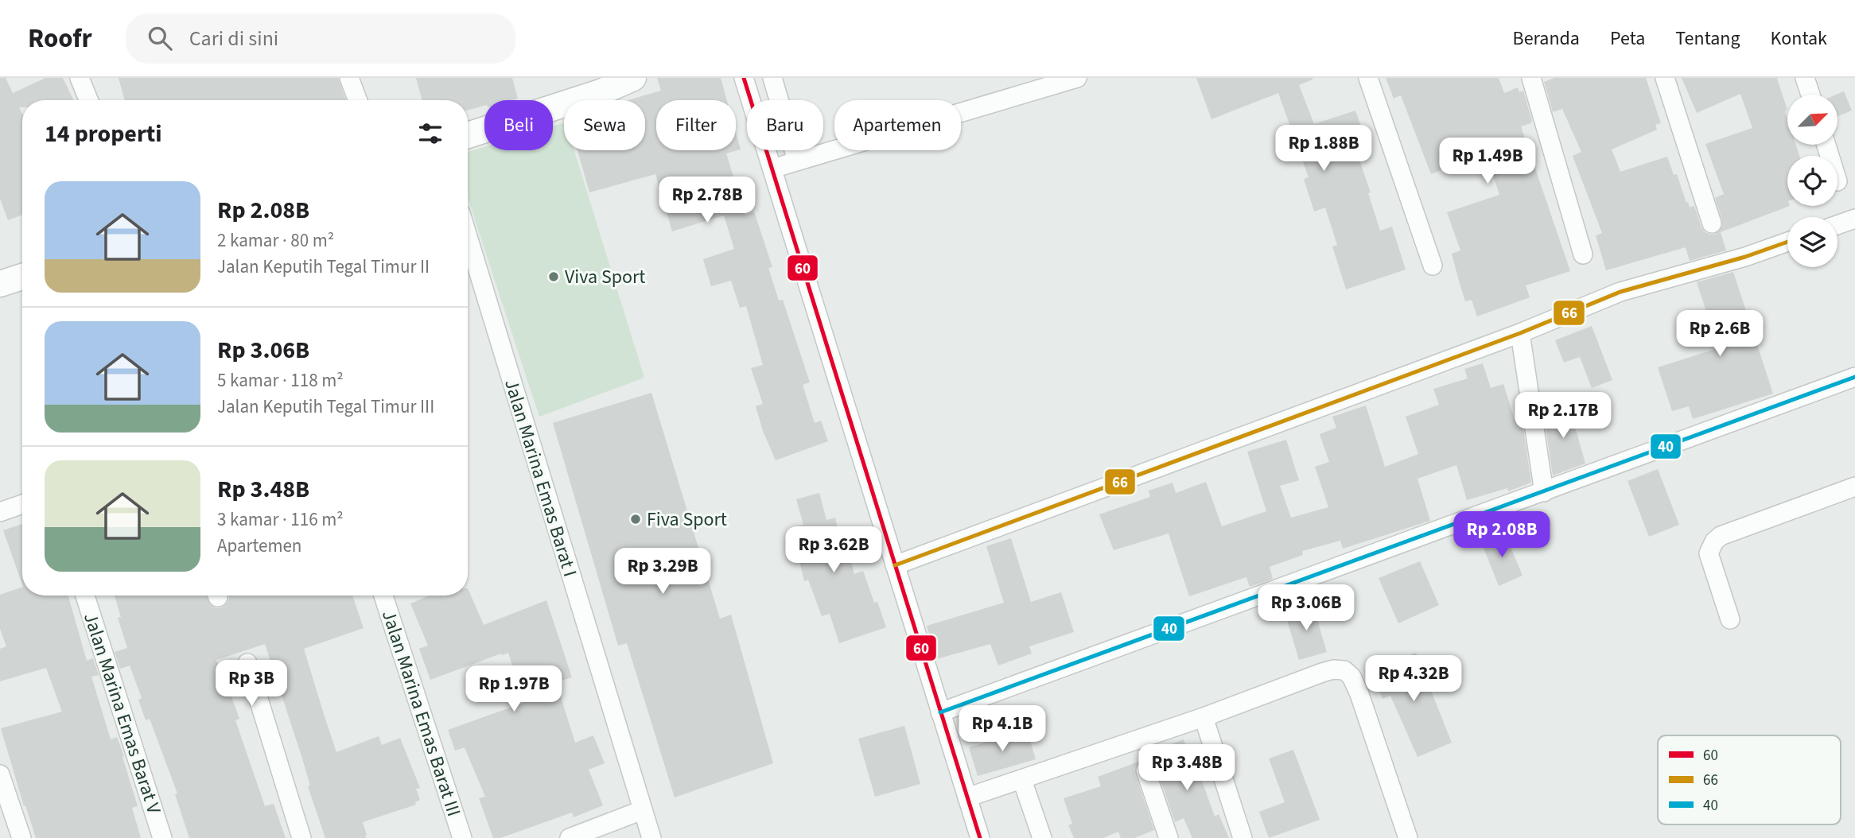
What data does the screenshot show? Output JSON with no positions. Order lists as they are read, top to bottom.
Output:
{
  "streets": {
    "street": ["Jalan Marina Emas Barat I", "Jalan Marina Emas Barat V", "Jalan Marina Emas Barat III"]
  },
  "places": ["Viva Sport", "Fiva Sport"],
  "lines": ["transit line 60", "transit line 66", "transit line 40"],
  "legend": ["60", "66", "40"],
  "north": "top right",
  "page": {
    "header": "Roofr",
    "search": "Cari di sini",
    "nav": [
      "Beranda",
      "Peta",
      "Tentang",
      "Kontak"
    ],
    "chip": [
      "Beli",
      "Sewa",
      "Filter",
      "Baru",
      "Apartemen"
    ],
    "heading": "14 properti",
    "price": [
      "Rp 1.88B",
      "Rp 1.49B",
      "Rp 2.78B",
      "Rp 2.6B",
      "Rp 2.17B",
      "Rp 2.08B",
      "Rp 3.62B",
      "Rp 3.29B",
      "Rp 3.06B",
      "Rp 4.32B",
      "Rp 3B",
      "Rp 1.97B",
      "Rp 4.1B",
      "Rp 3.48B"
    ],
    "list": [
      {
        "name": "Rp 2.08B",
        "note": "2 kamar · 80 m² · Jalan Keputih Tegal Timur II"
      },
      {
        "name": "Rp 3.06B",
        "note": "5 kamar · 118 m² · Jalan Keputih Tegal Timur III"
      },
      {
        "name": "Rp 3.48B",
        "note": "3 kamar · 116 m² · Apartemen"
      }
    ]
  }
}
